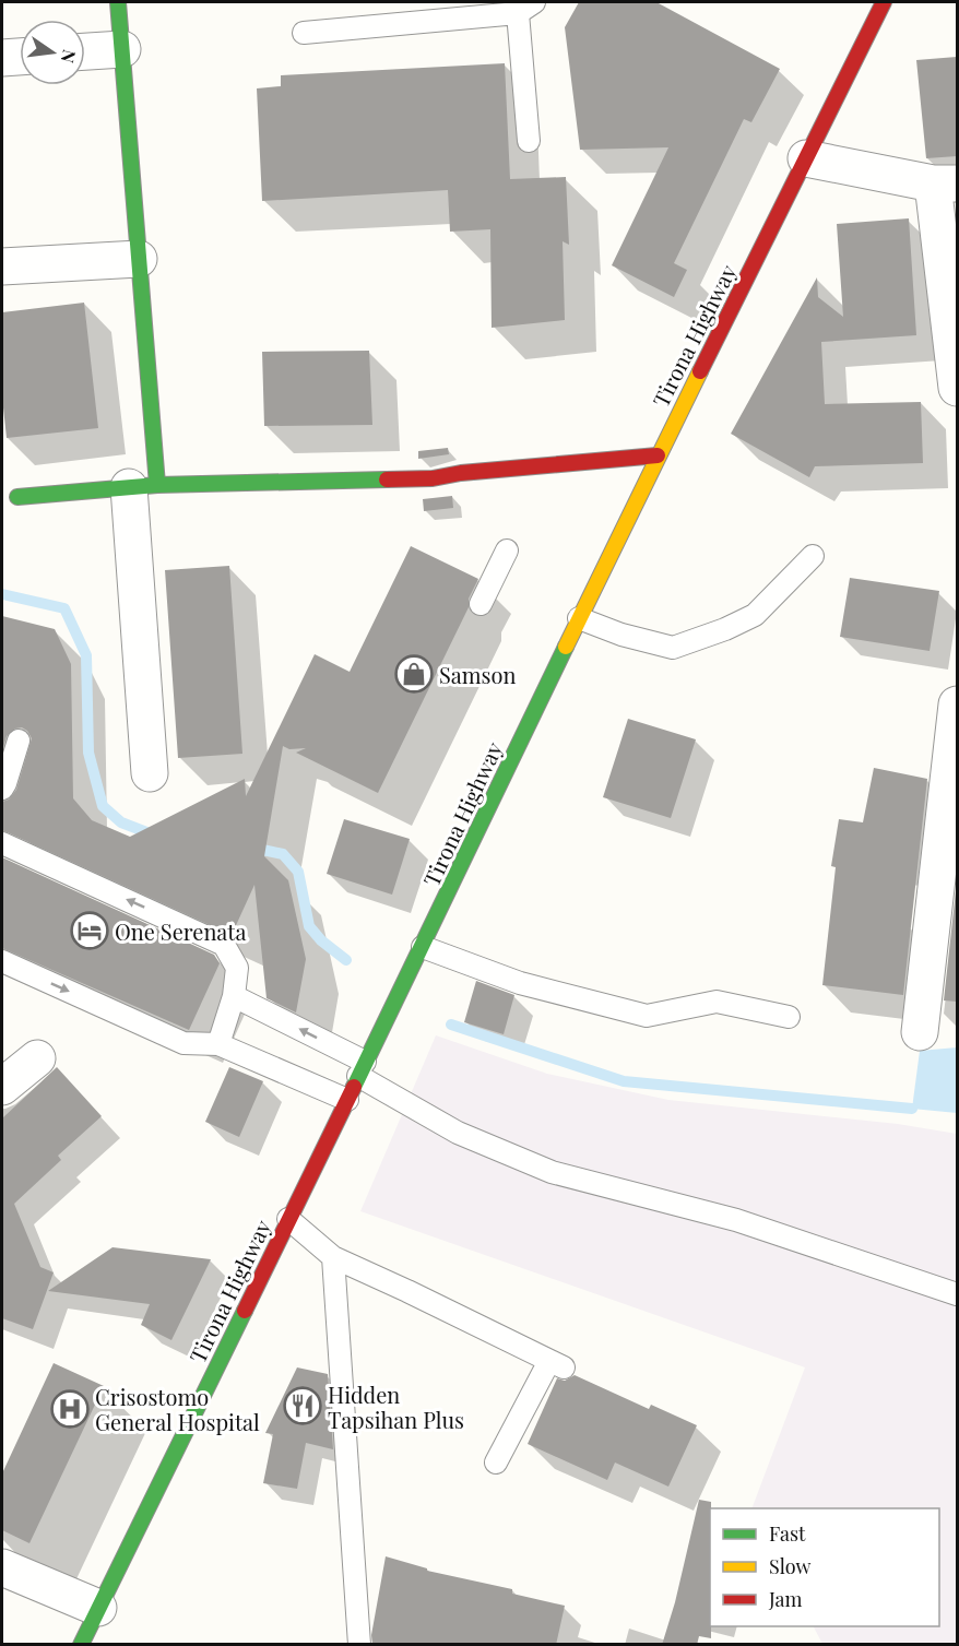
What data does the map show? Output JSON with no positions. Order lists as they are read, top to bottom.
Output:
{
  "streets": {
    "main road": ["Tirona Highway"]
  },
  "places": {
    "shop": ["Samson"],
    "hotel": ["One Serenata"],
    "restaurant": ["Hidden Tapsihan Plus"],
    "hospital": ["Crisostomo General Hospital"]
  },
  "legend": ["Fast", "Slow", "Jam"],
  "north": "right"
}
